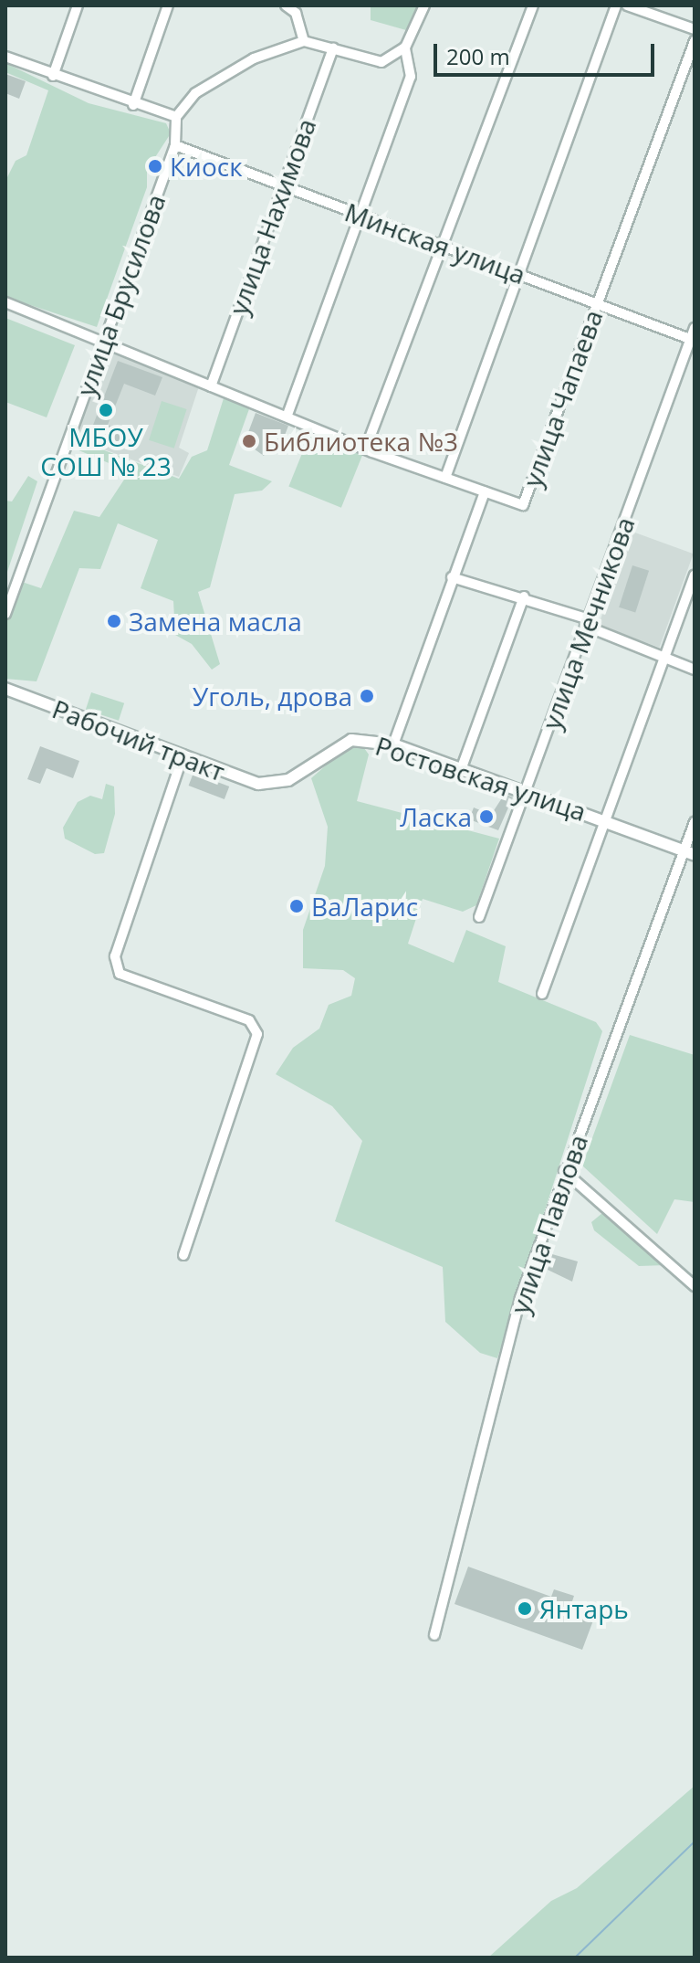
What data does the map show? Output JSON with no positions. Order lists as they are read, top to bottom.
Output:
{
  "streets": {
    "street": [
      "улица Нахимова",
      "Минская улица",
      "улица Брусилова",
      "улица Чапаева",
      "улица Мечникова",
      "Рабочий тракт",
      "Ростовская улица",
      "улица Павлова"
    ]
  },
  "crossings": [
    ["улица Нахимова", "Минская улица"],
    ["Минская улица", "улица Брусилова"],
    ["Минская улица", "улица Чапаева"],
    ["Минская улица", "улица Мечникова"],
    ["улица Чапаева", "Ростовская улица"],
    ["улица Мечникова", "Ростовская улица"],
    ["Рабочий тракт", "Ростовская улица"],
    ["Ростовская улица", "улица Павлова"]
  ],
  "places": [
    "Киоск",
    "МБОУ СОШ № 23",
    "Библиотека №3",
    "Замена масла",
    "Уголь, дрова",
    "Ласка",
    "ВаЛарис",
    "Янтарь"
  ],
  "scale_bar": "200 m"
}
